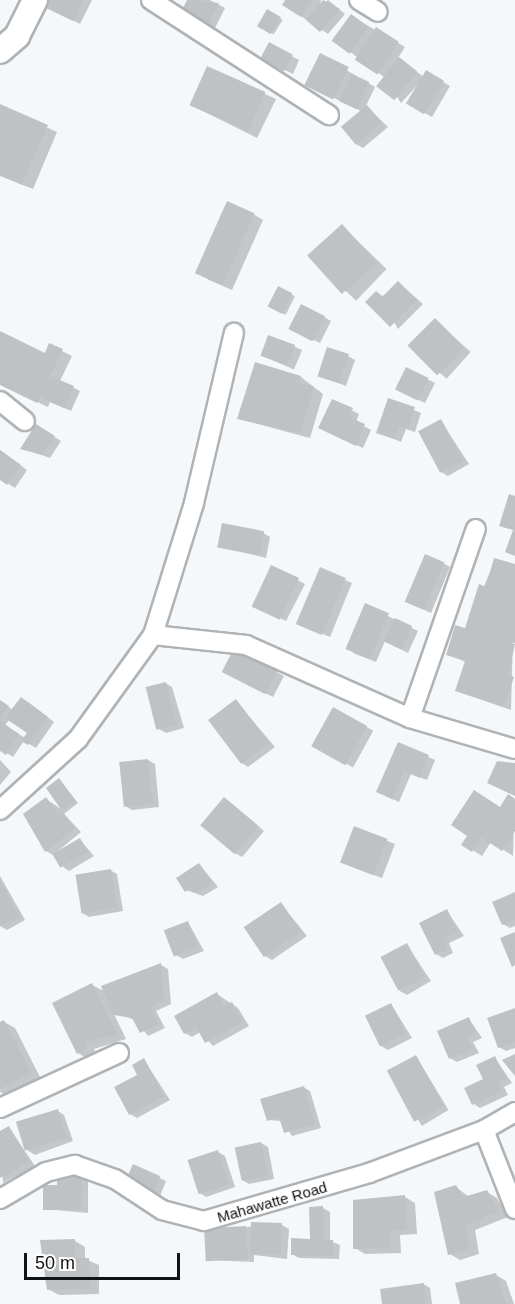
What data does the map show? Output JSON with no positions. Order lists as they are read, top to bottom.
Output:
{
  "streets": {
    "street": ["Mahawatte Road"]
  },
  "scale_bar": "50 m"
}
